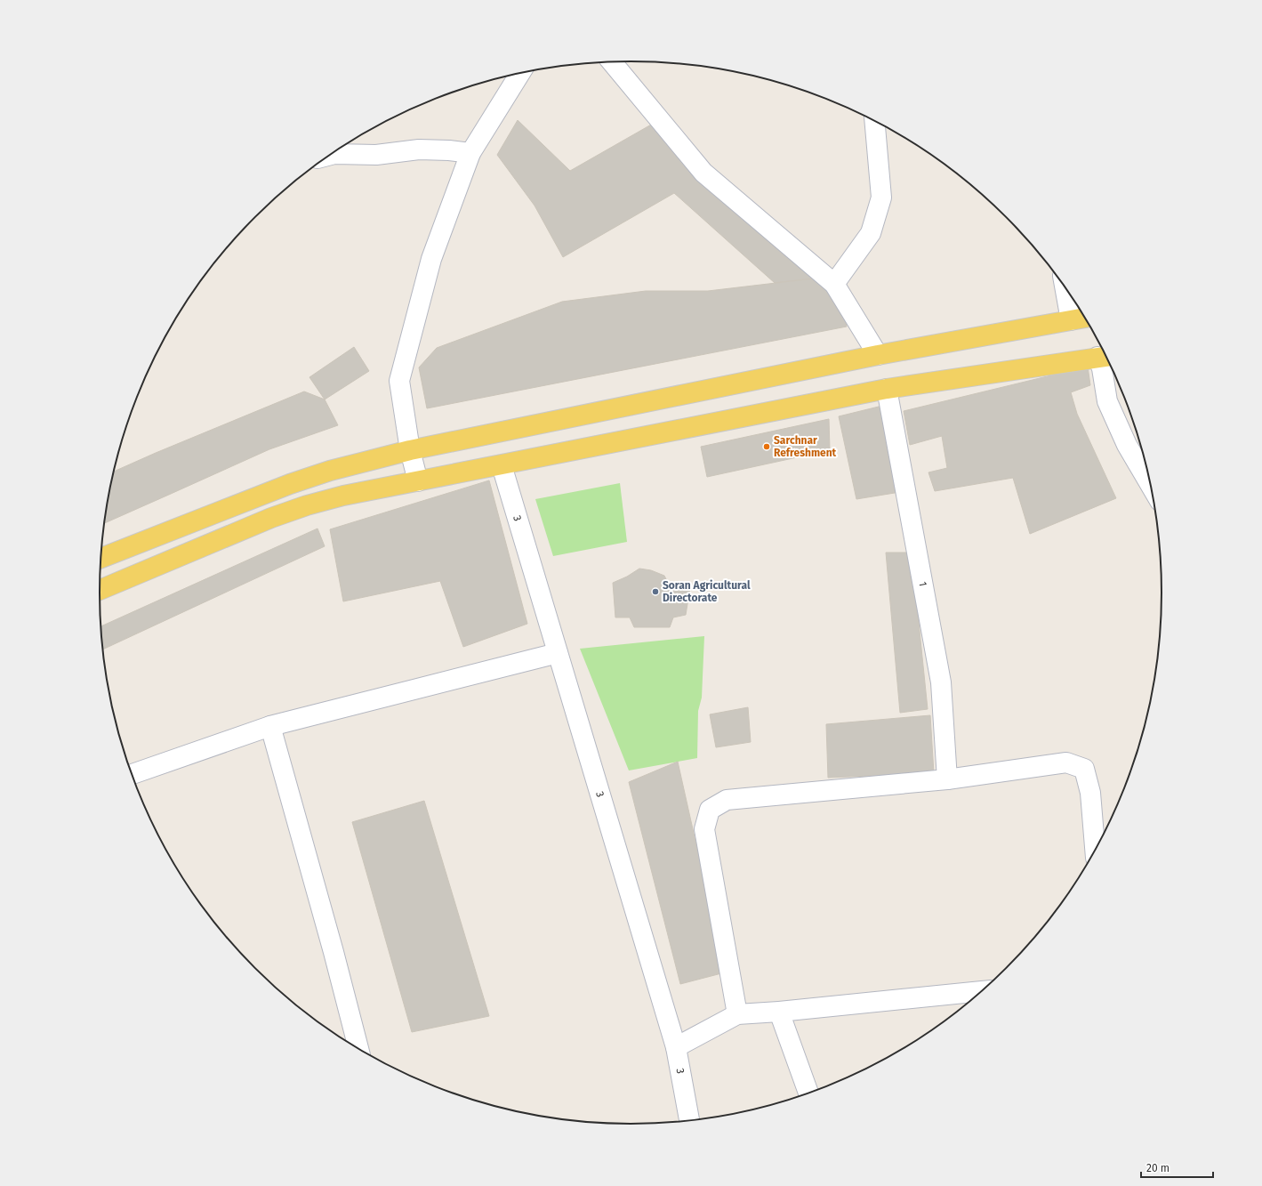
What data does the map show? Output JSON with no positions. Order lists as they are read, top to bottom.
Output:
{
  "streets": {
    "street": ["3", "1"]
  },
  "places": ["Sarchnar Refreshment", "Soran Agricultural Directorate"],
  "scale_bar": "20 m"
}
